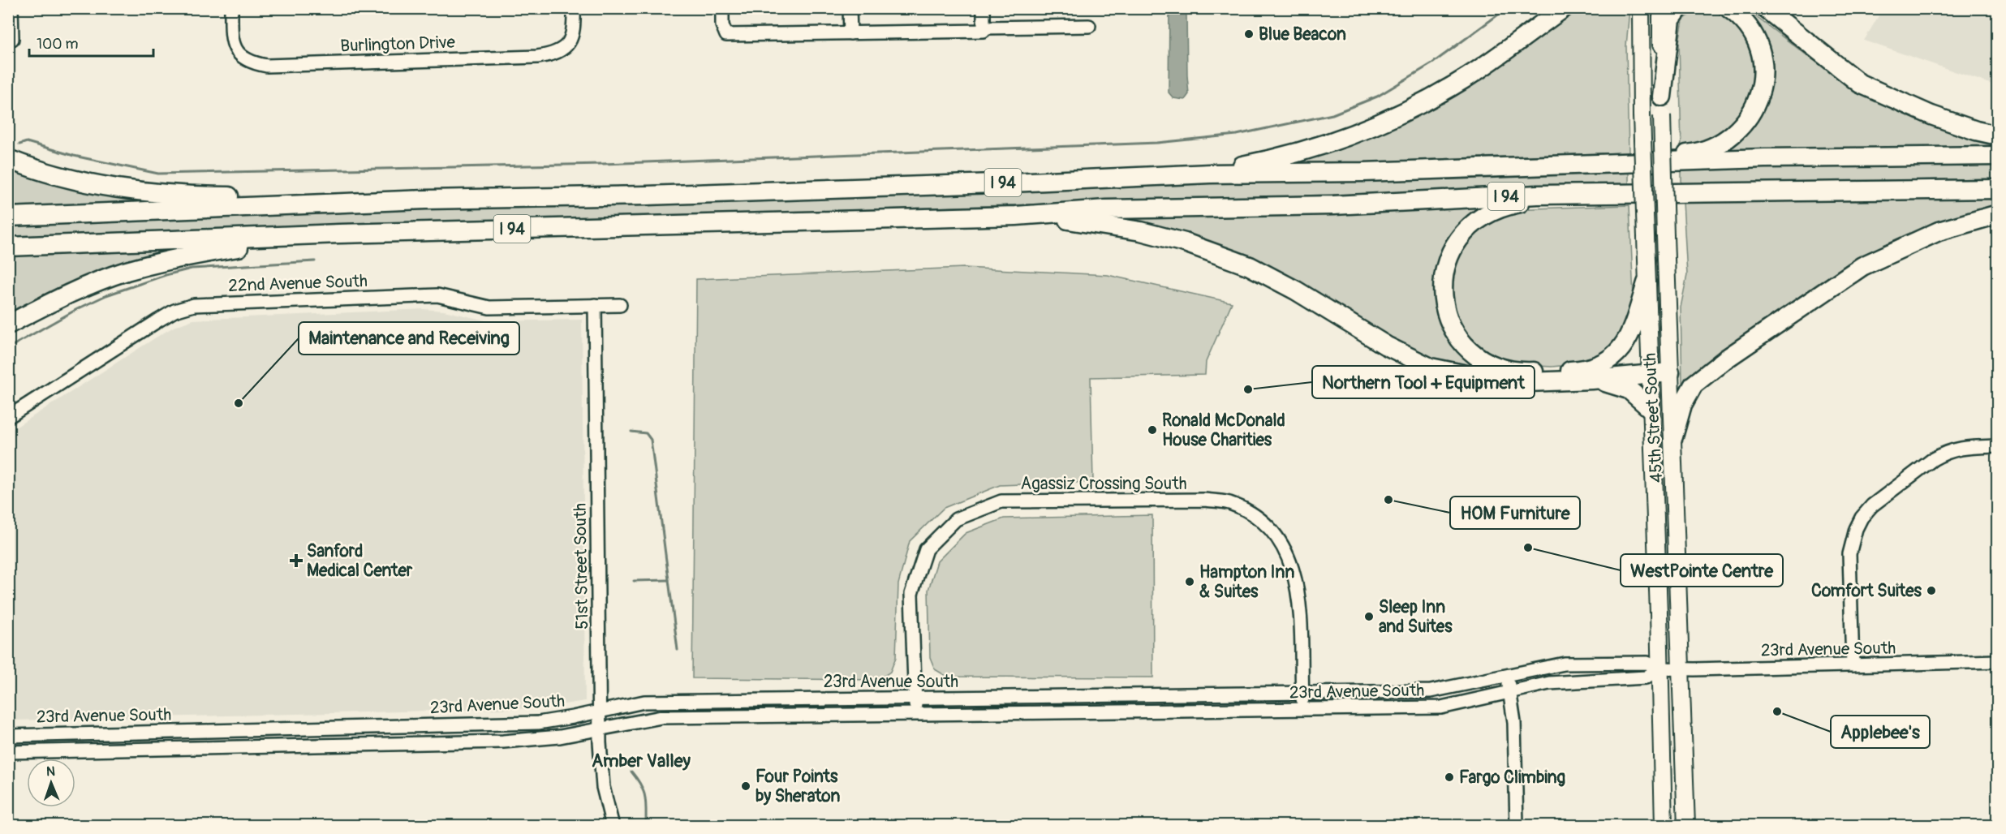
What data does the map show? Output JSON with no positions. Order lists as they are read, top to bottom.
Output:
{
  "streets": {
    "highway": ["I 94"],
    "main road": ["45th Street South"],
    "street": [
      "Burlington Drive",
      "22nd Avenue South",
      "Agassiz Crossing South",
      "51st Street South",
      "23rd Avenue South"
    ]
  },
  "crossings": [
    ["22nd Avenue South", "51st Street South"],
    ["45th Street South", "23rd Avenue South"],
    ["Agassiz Crossing South", "23rd Avenue South"],
    ["51st Street South", "23rd Avenue South"]
  ],
  "districts": ["Amber Valley"],
  "places": {
    "other": [
      "Blue Beacon",
      "Northern Tool + Equipment",
      "Maintenance and Receiving",
      "Ronald McDonald House Charities",
      "HOM Furniture",
      "WestPointe Centre",
      "Hampton Inn & Suites",
      "Comfort Suites",
      "Sleep Inn and Suites",
      "Applebee's",
      "Fargo Climbing",
      "Four Points by Sheraton"
    ],
    "health": ["Sanford Medical Center"]
  },
  "scale_bar": "100 m",
  "north": "top"
}
